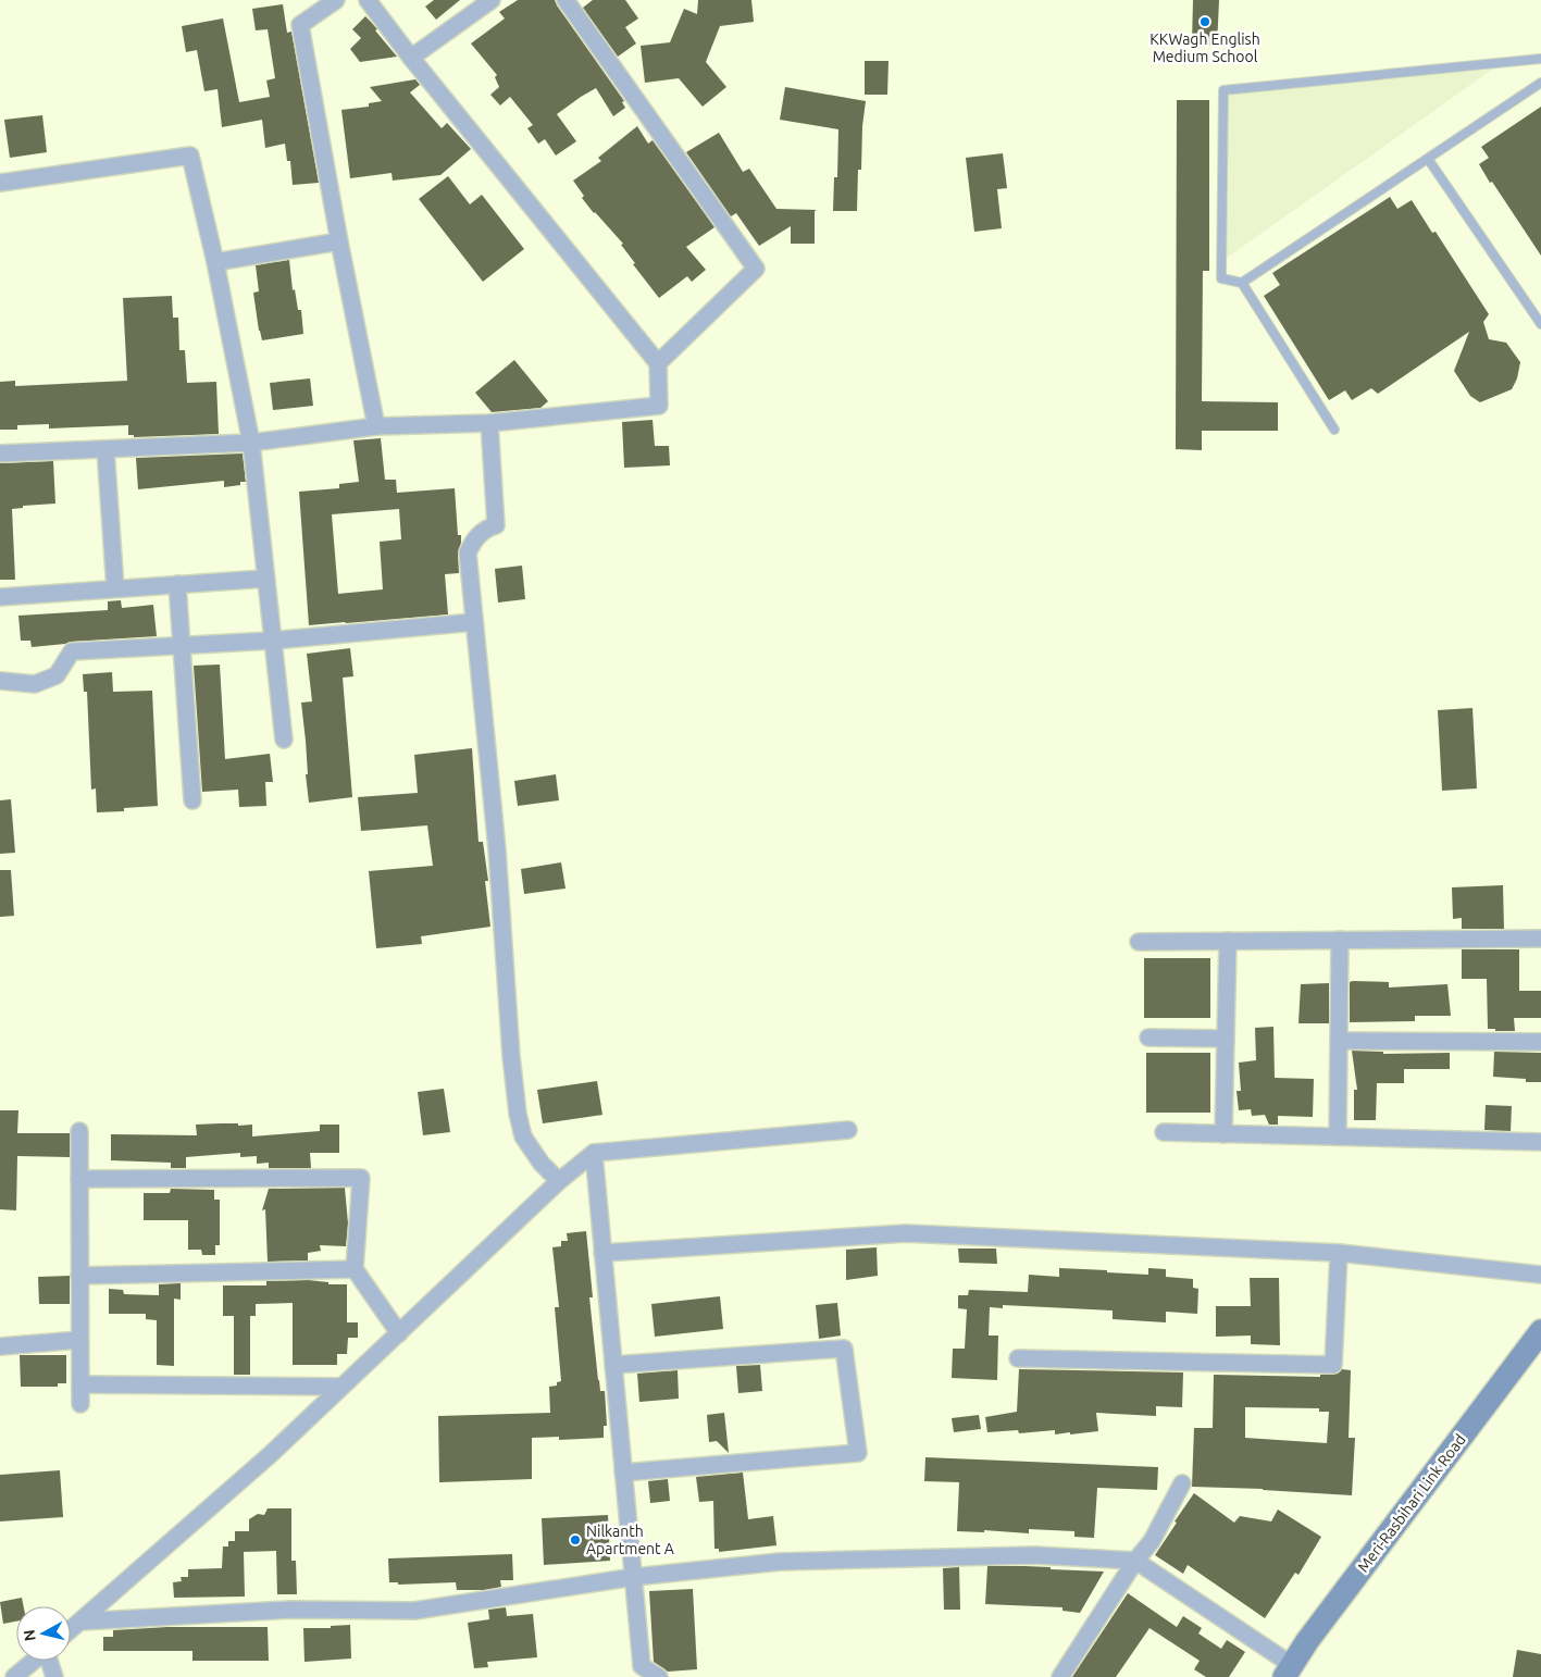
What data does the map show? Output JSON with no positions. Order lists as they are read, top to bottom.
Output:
{
  "streets": {
    "main road": ["Meri-Rasbihari Link Road"]
  },
  "places": ["KKWagh English Medium School", "Nilkanth Apartment A"],
  "north": "left"
}
